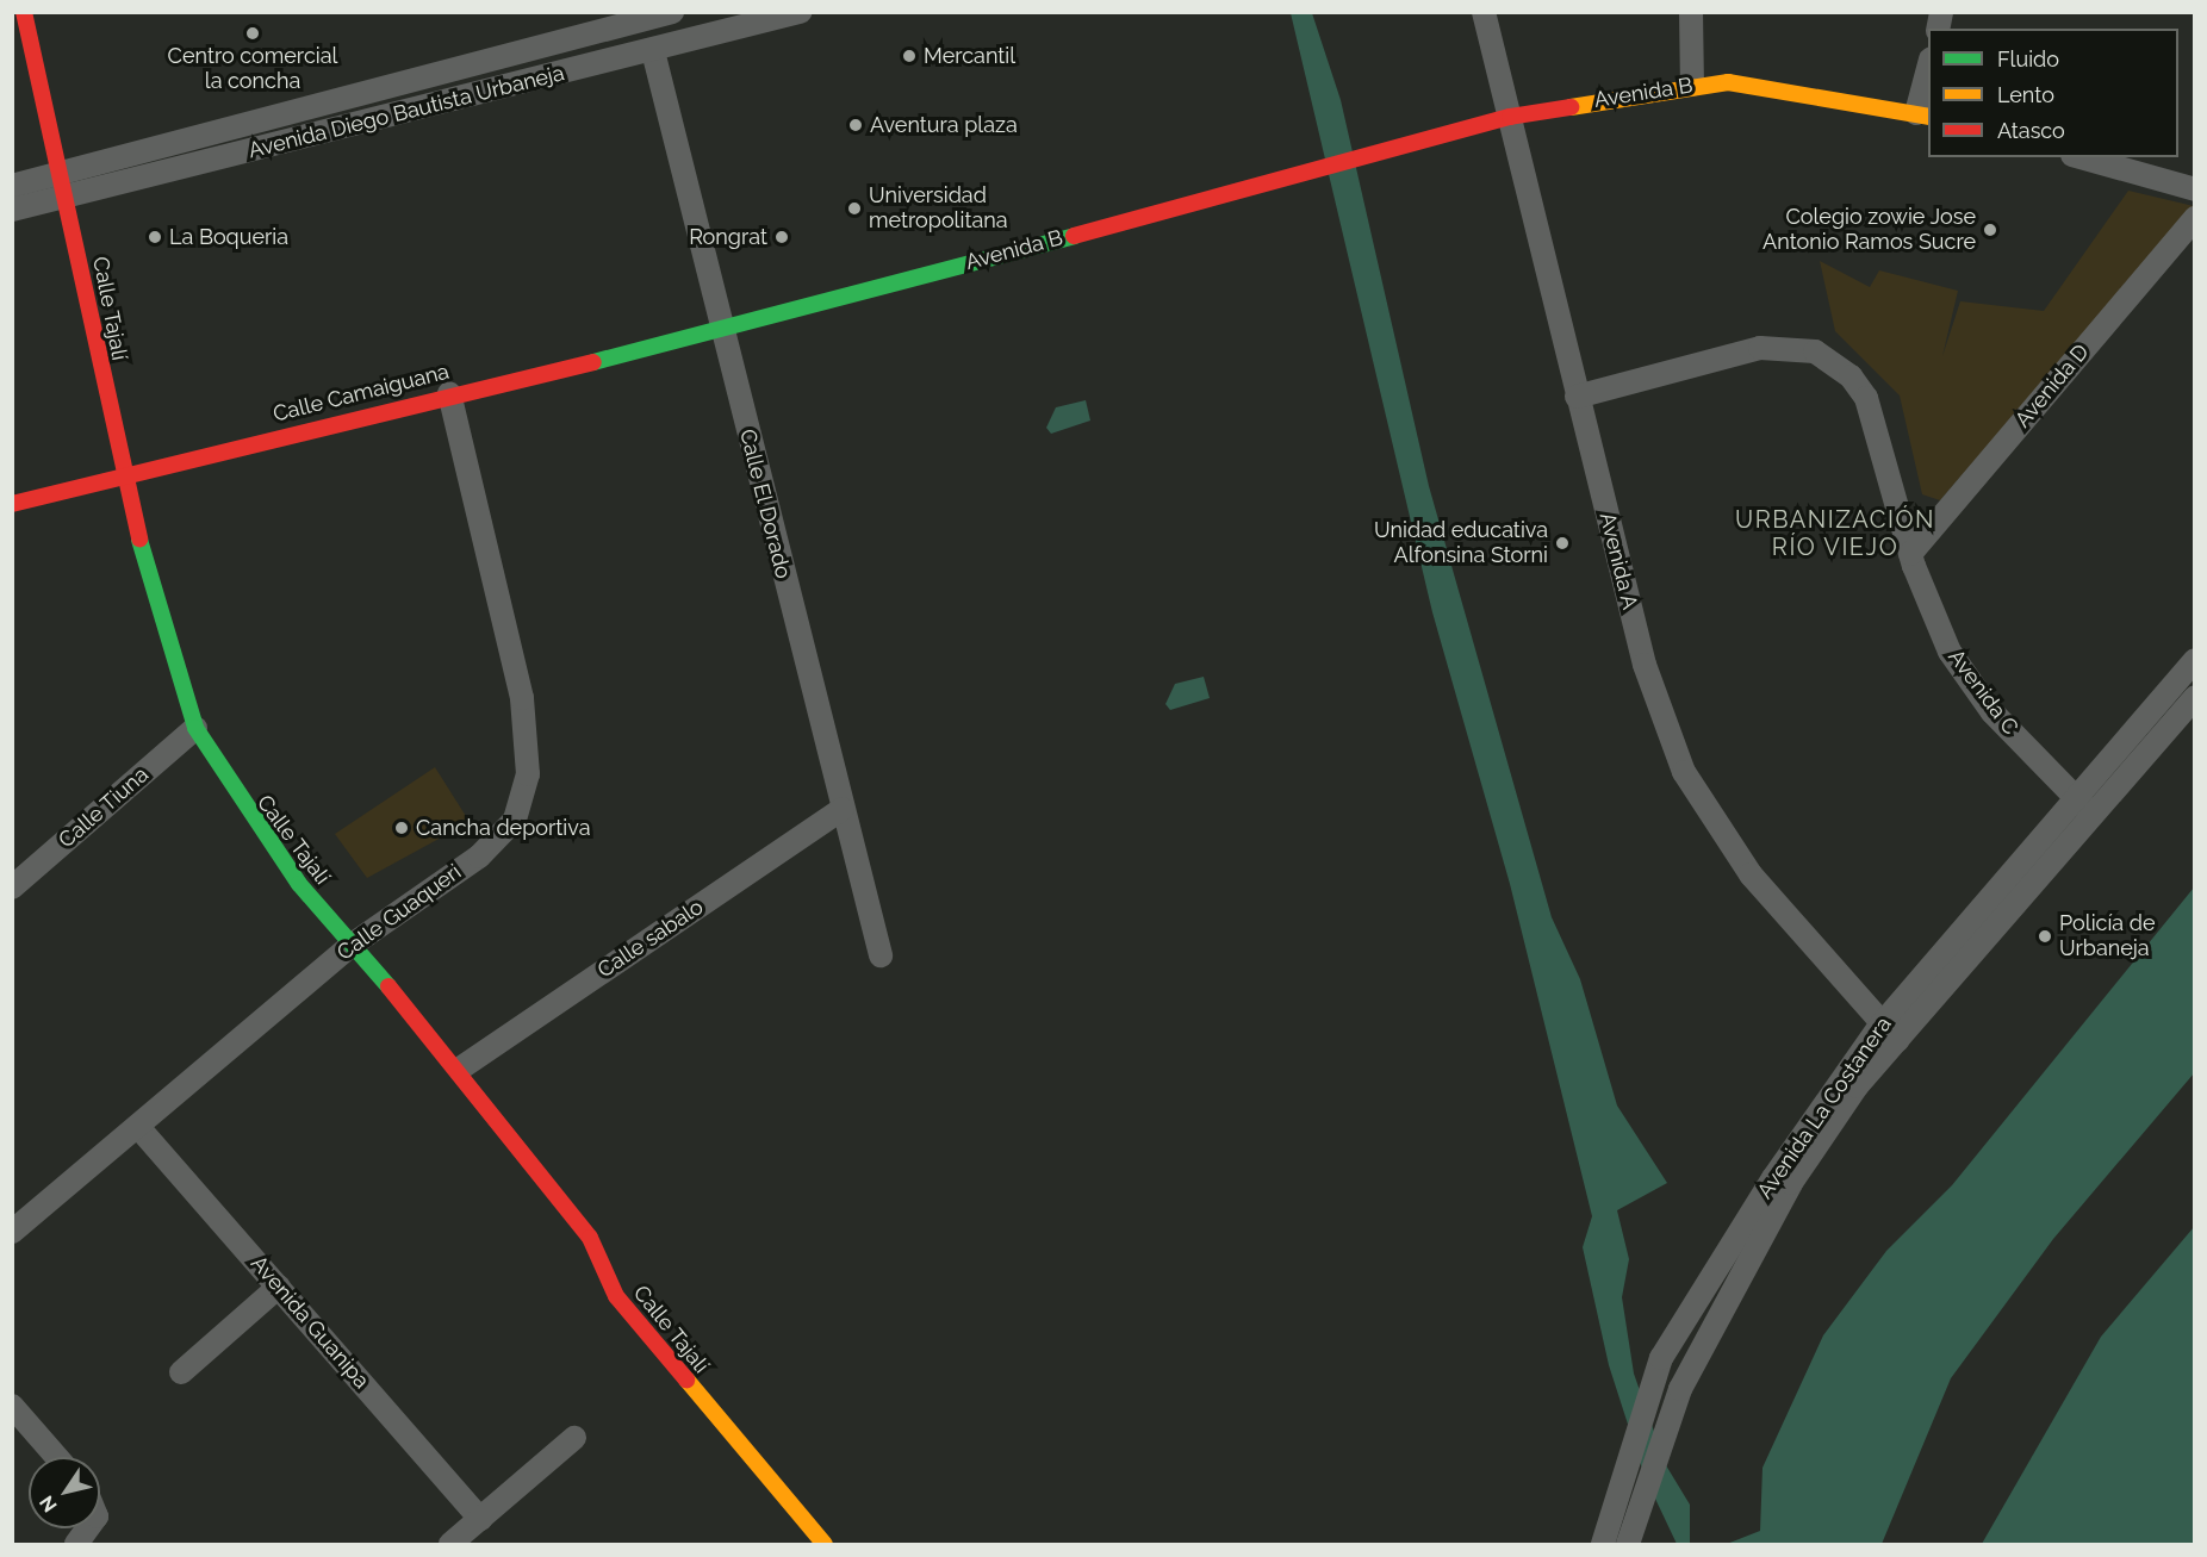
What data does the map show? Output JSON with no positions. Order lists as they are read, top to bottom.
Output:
{
  "streets": {
    "street": [
      "Avenida B",
      "Avenida Diego Bautista Urbaneja",
      "Calle Tajalí",
      "Avenida D",
      "Calle Camaiguana",
      "Calle El Dorado",
      "Avenida A",
      "Avenida C",
      "Calle Tiuna",
      "Calle Guaqueri",
      "Calle sabalo",
      "Avenida La Costanera",
      "Avenida Guanipa"
    ]
  },
  "crossings": [
    ["Avenida B", "Calle Camaiguana"],
    ["Avenida B", "Calle El Dorado"],
    ["Avenida B", "Avenida A"],
    ["Avenida Diego Bautista Urbaneja", "Calle Tajalí"],
    ["Avenida Diego Bautista Urbaneja", "Calle El Dorado"],
    ["Calle Tajalí", "Calle Camaiguana"],
    ["Calle Tajalí", "Calle Tiuna"],
    ["Calle Tajalí", "Calle Guaqueri"],
    ["Calle Tajalí", "Calle sabalo"],
    ["Avenida D", "Avenida C"],
    ["Calle Camaiguana", "Calle El Dorado"],
    ["Calle Camaiguana", "Calle Guaqueri"],
    ["Calle El Dorado", "Calle sabalo"],
    ["Avenida A", "Avenida C"],
    ["Avenida A", "Avenida La Costanera"],
    ["Avenida C", "Avenida La Costanera"],
    ["Calle Guaqueri", "Avenida Guanipa"]
  ],
  "districts": ["URBANIZACIÓN RÍO VIEJO"],
  "places": [
    "Centro comercial la concha",
    "Mercantil",
    "Aventura plaza",
    "Universidad metropolitana",
    "Colegio zowie Jose Antonio Ramos Sucre",
    "La Boqueria",
    "Rongrat",
    "Unidad educativa Alfonsina Storni",
    "Cancha deportiva",
    "Policía de Urbaneja"
  ],
  "legend": ["Fluido", "Lento", "Atasco"],
  "north": "bottom left"
}
